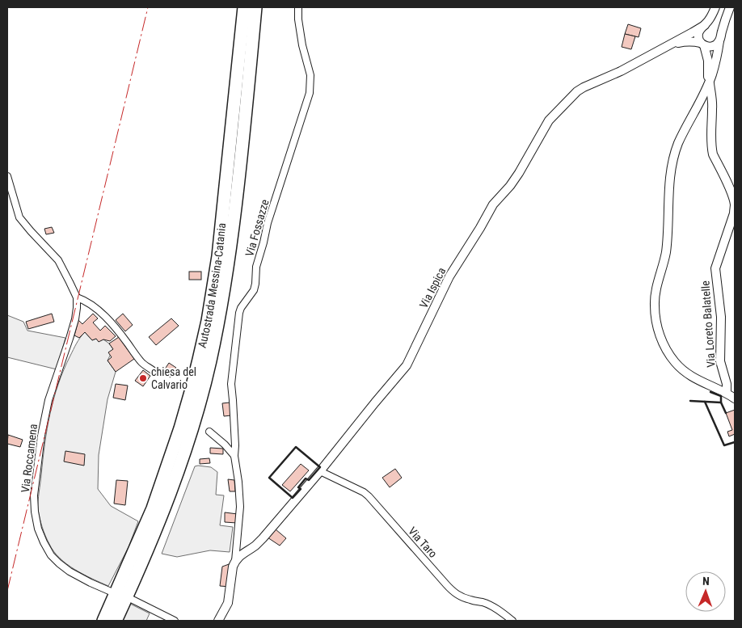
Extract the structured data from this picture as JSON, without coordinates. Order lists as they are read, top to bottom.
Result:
{
  "streets": {
    "highway": ["Autostrada Messina-Catania"],
    "street": [
      "Via Fossazze",
      "Via Ispica",
      "Via Loreto Balatelle",
      "Via Roccamena",
      "Via Taro"
    ]
  },
  "crossings": [
    ["Via Ispica", "Via Taro"]
  ],
  "places": ["chiesa del Calvario"],
  "north": "top"
}
